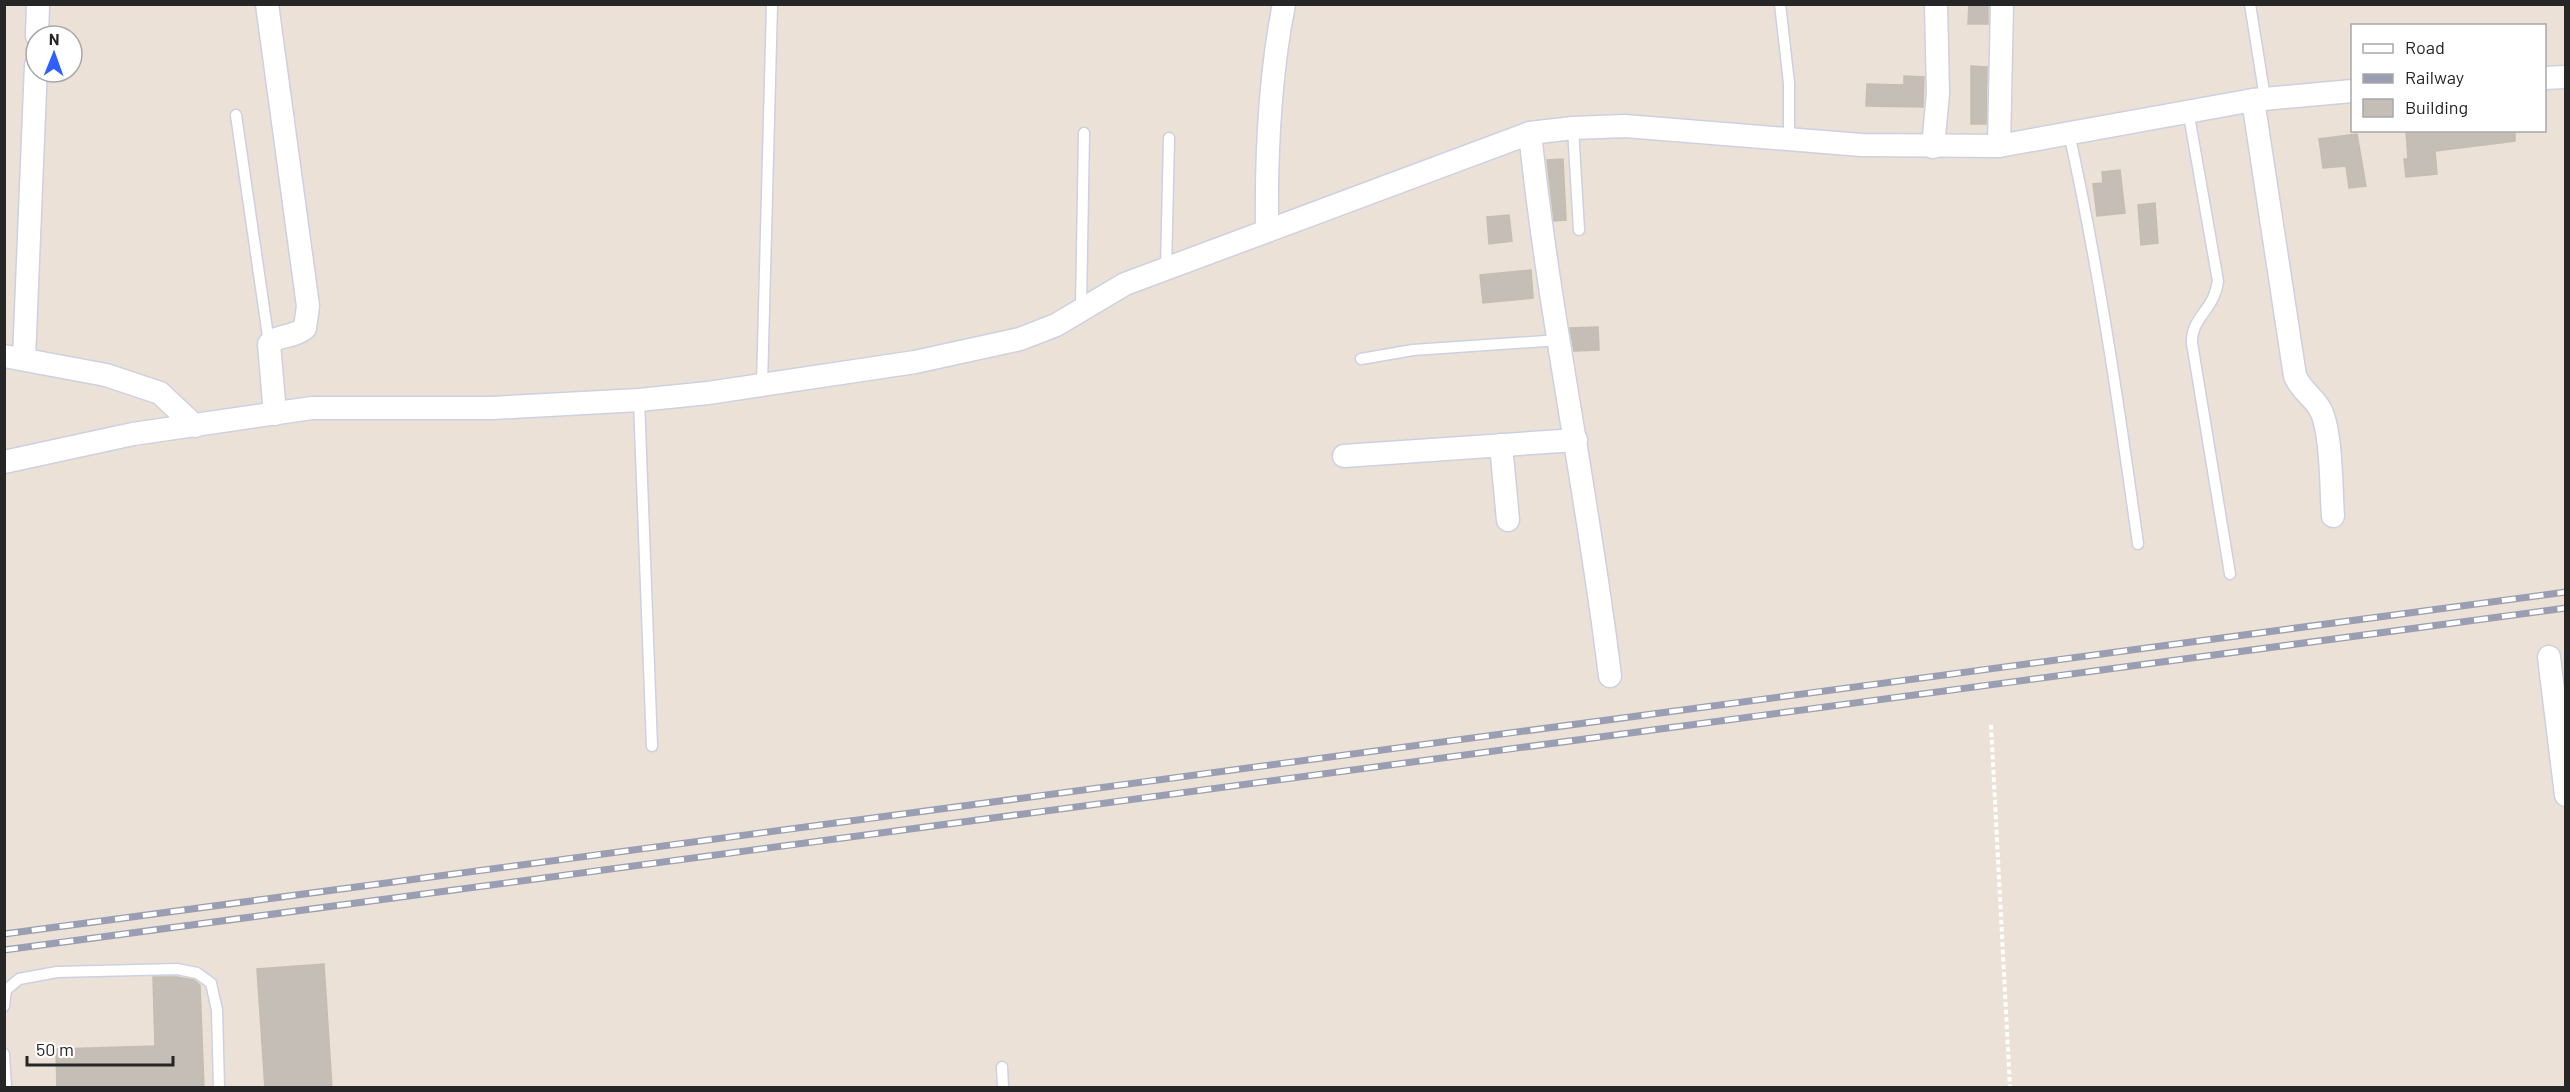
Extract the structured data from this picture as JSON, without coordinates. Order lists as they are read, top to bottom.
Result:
{
  "legend": ["Road", "Railway", "Building"],
  "scale_bar": "50 m",
  "north": "top"
}
